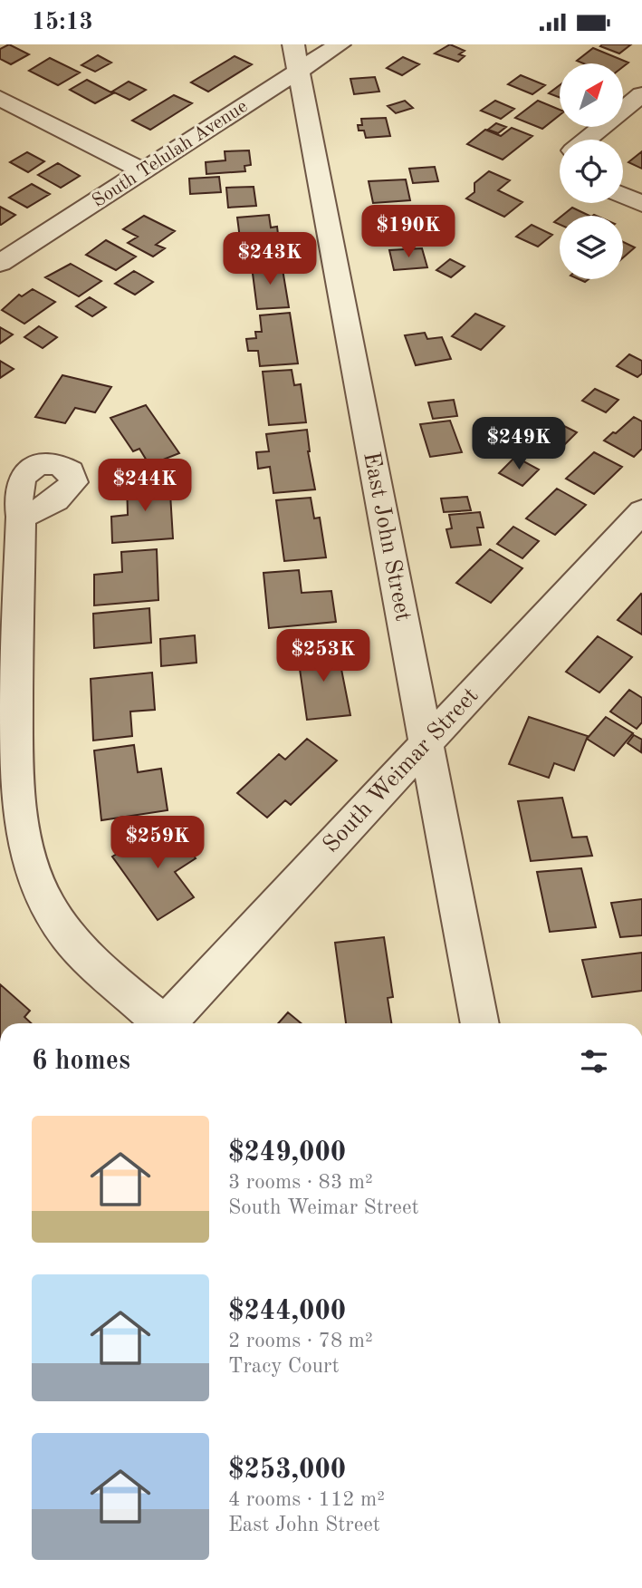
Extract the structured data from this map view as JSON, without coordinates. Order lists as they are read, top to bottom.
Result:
{
  "streets": {
    "street": ["South Telulah Avenue", "East John Street", "South Weimar Street"]
  },
  "crossings": [
    ["South Telulah Avenue", "East John Street"],
    ["East John Street", "South Weimar Street"]
  ],
  "north": "top right",
  "page": {
    "status": "15:13",
    "price": [
      "$190K",
      "$243K",
      "$249K",
      "$244K",
      "$253K",
      "$259K"
    ],
    "heading": "6 homes",
    "list": [
      {
        "name": "$249,000",
        "note": "3 rooms · 83 m² · South Weimar Street"
      },
      {
        "name": "$244,000",
        "note": "2 rooms · 78 m² · Tracy Court"
      },
      {
        "name": "$253,000",
        "note": "4 rooms · 112 m² · East John Street"
      }
    ]
  }
}
